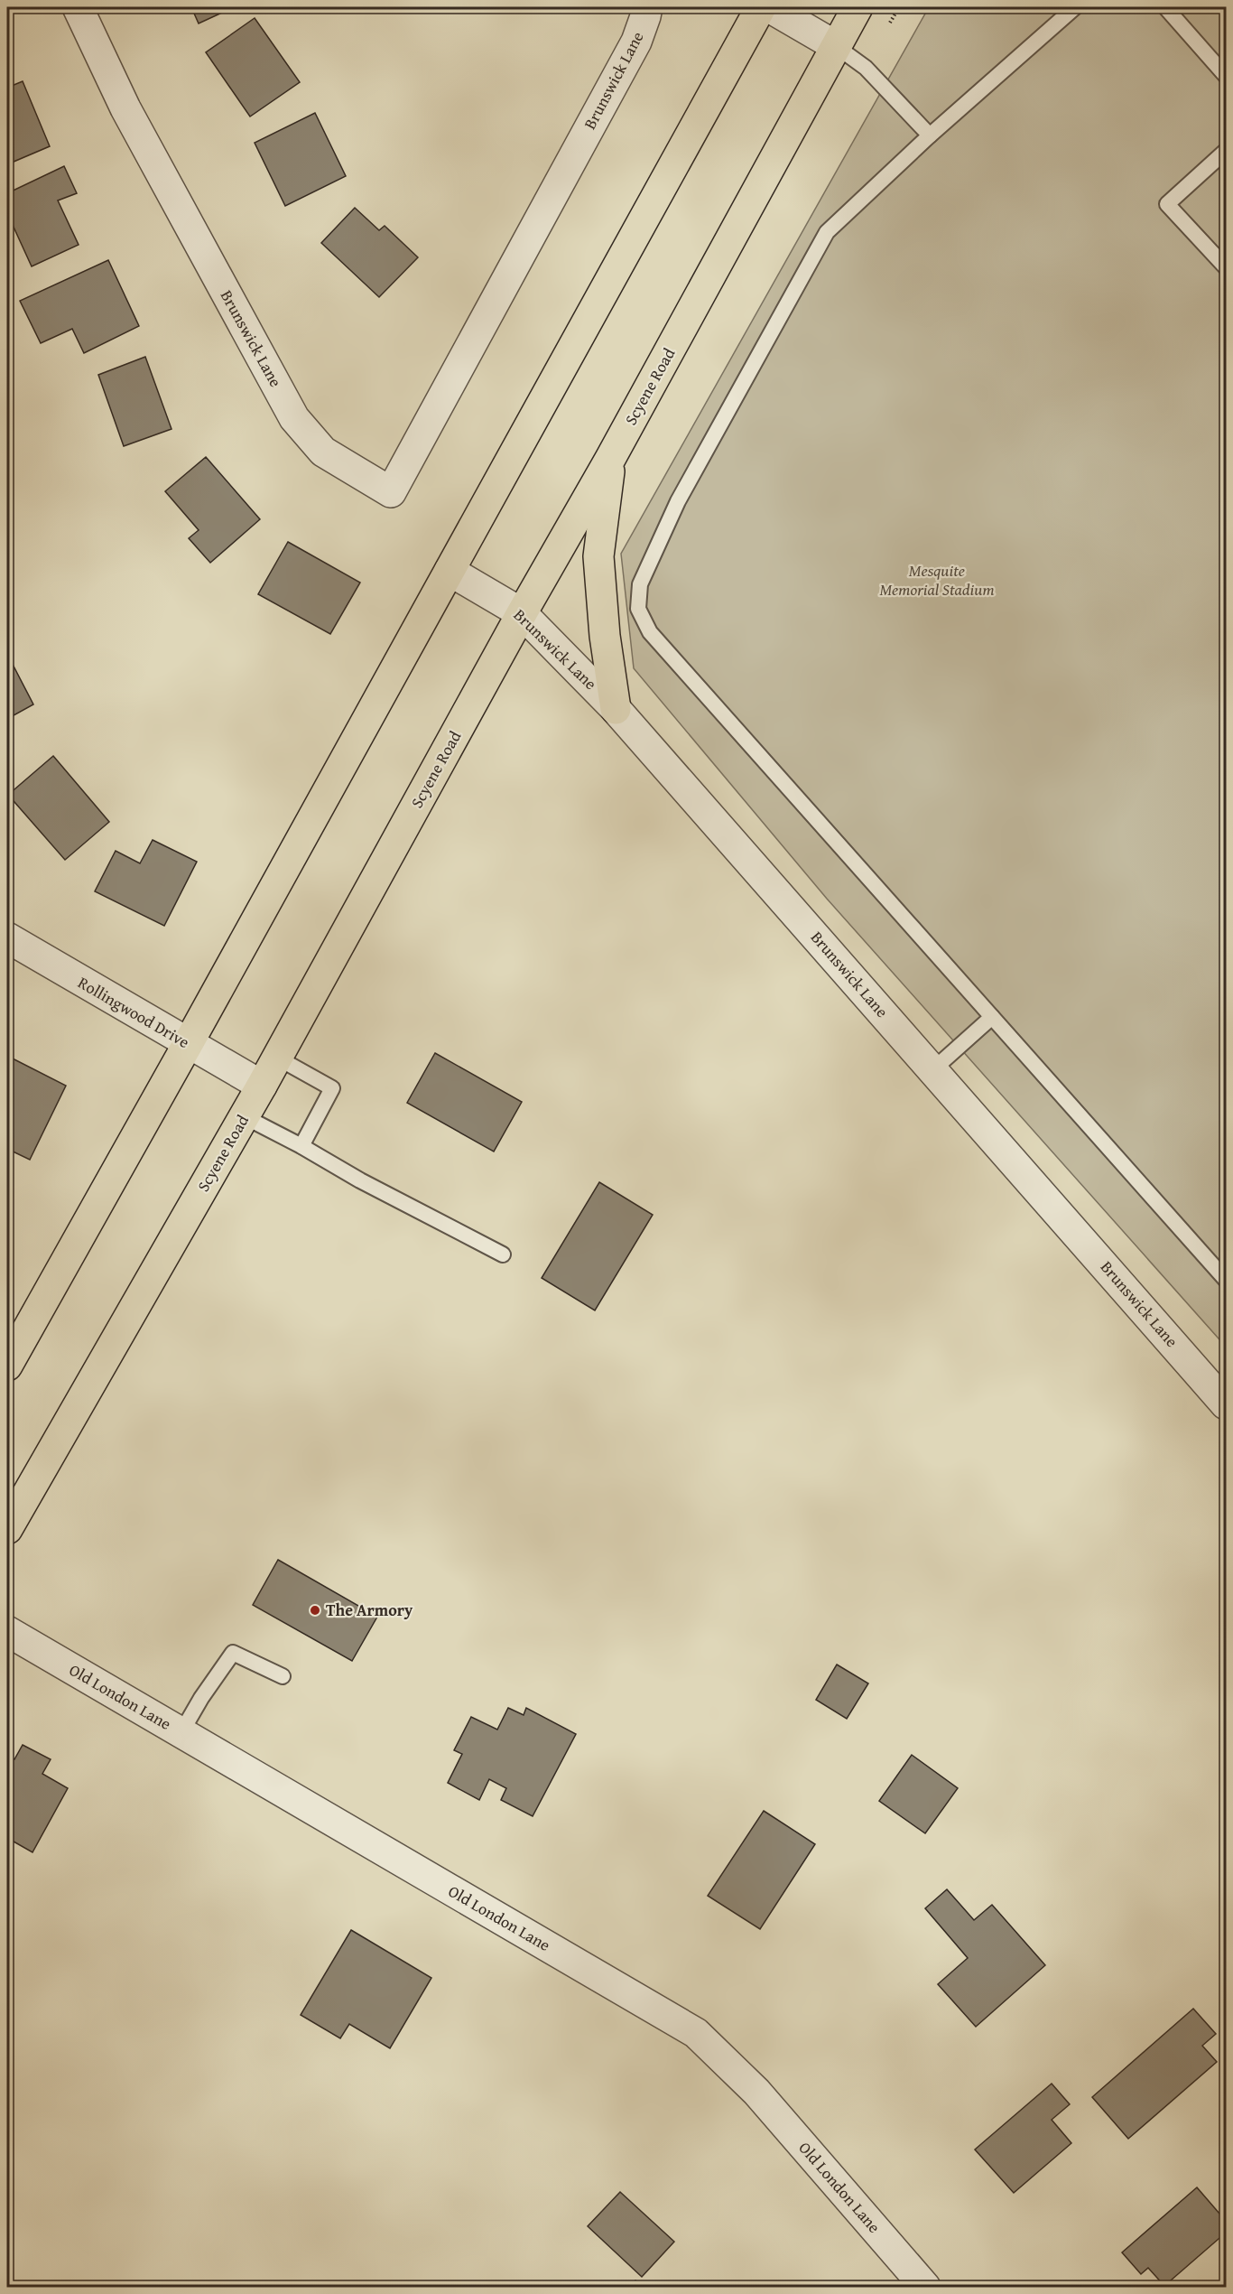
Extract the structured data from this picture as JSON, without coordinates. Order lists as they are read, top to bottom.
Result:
{
  "streets": {
    "main road": ["Scyene Road"],
    "street": ["Brunswick Lane", "Rollingwood Drive", "Old London Lane"]
  },
  "crossings": [
    ["Brunswick Lane", "Scyene Road"],
    ["Scyene Road", "Rollingwood Drive"]
  ],
  "parks": ["Mesquite Memorial Stadium"],
  "places": ["The Armory"]
}
